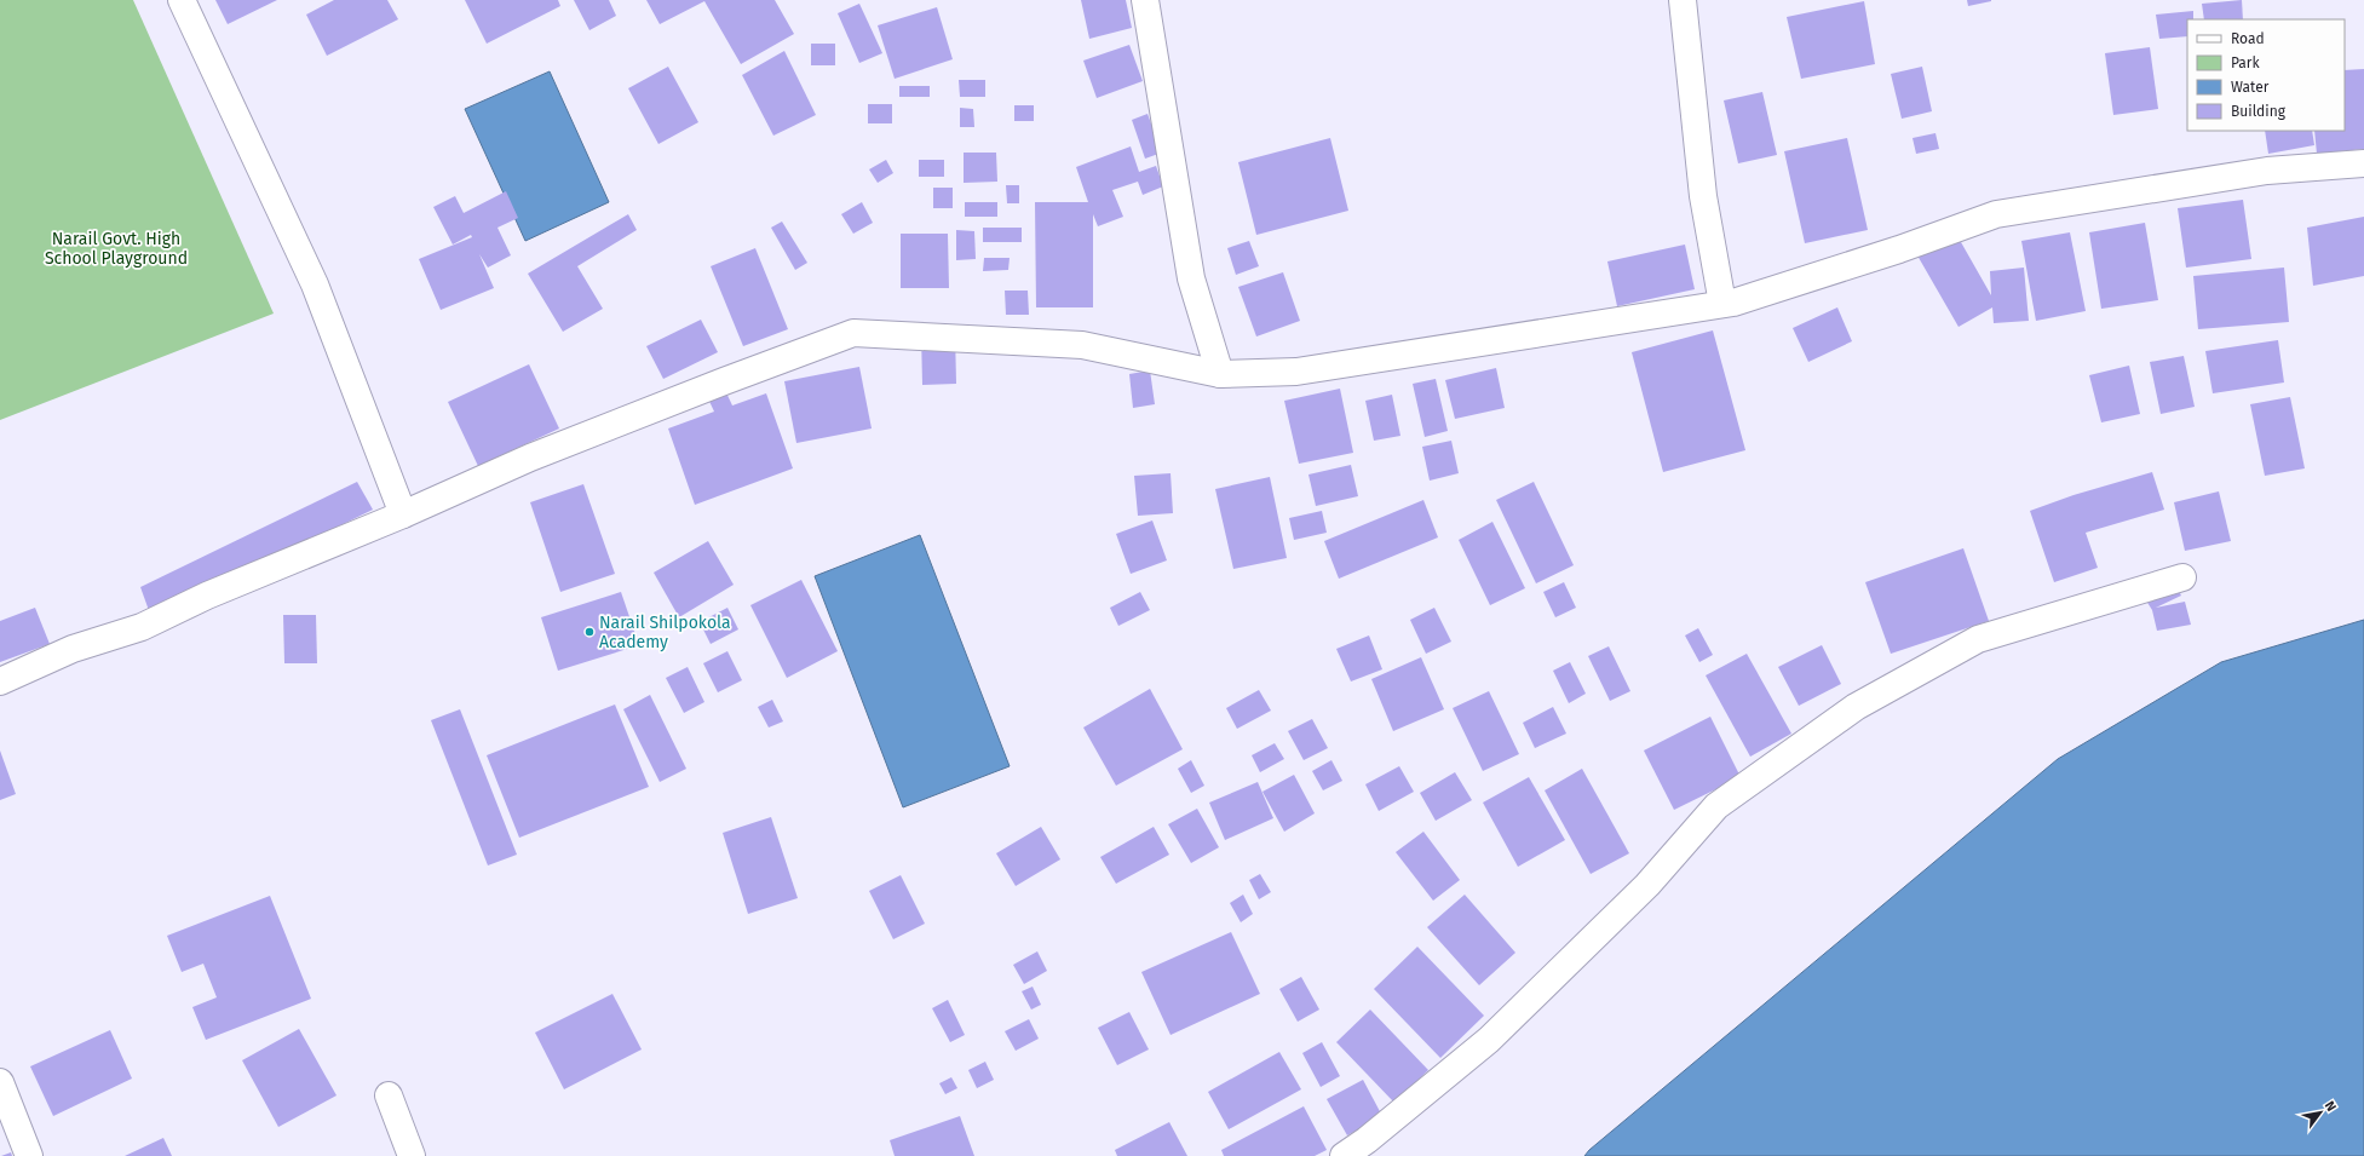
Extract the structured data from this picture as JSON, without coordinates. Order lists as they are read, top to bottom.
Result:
{
  "parks": ["Narail Govt. High School Playground"],
  "places": ["Narail Shilpokola Academy"],
  "legend": [
    "Road",
    "Park",
    "Water",
    "Building"
  ],
  "north": "top right"
}
